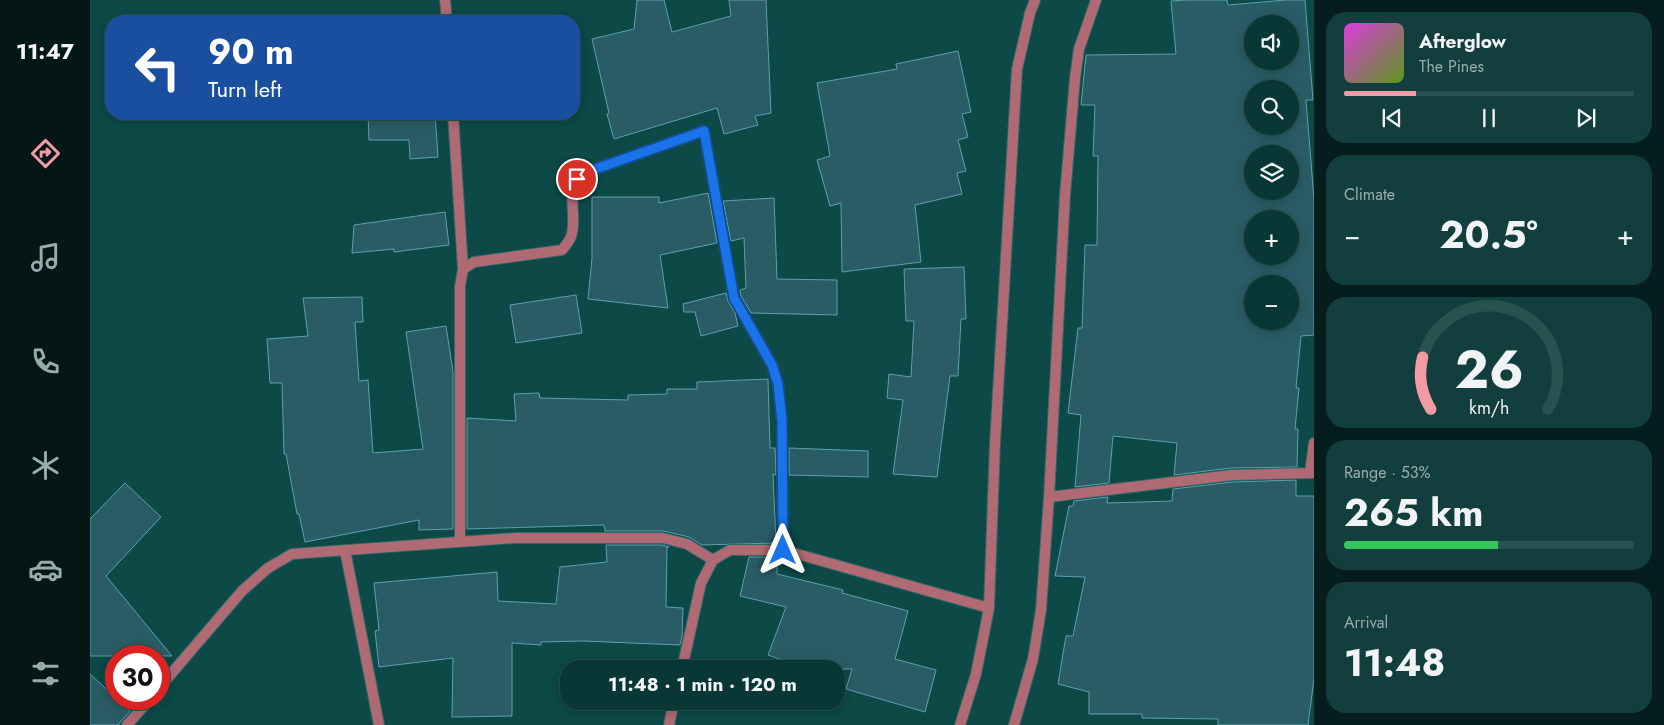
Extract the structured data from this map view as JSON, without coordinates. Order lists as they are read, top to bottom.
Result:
{
  "page": {
    "tabs": "11:47",
    "map_buttons": ["+", "−"],
    "turn": ["90 m", "Turn left"],
    "song": ["Afterglow", "The Pines"],
    "tile": [
      "Climate",
      ["Range · 53%", "265 km"],
      ["Arrival", "11:48"]
    ],
    "heat": ["−", "20.5°", "+"],
    "limit": "30",
    "trip": "11:48 · 1 min · 120 m",
    "gauge": ["26", "km/h"]
  }
}
